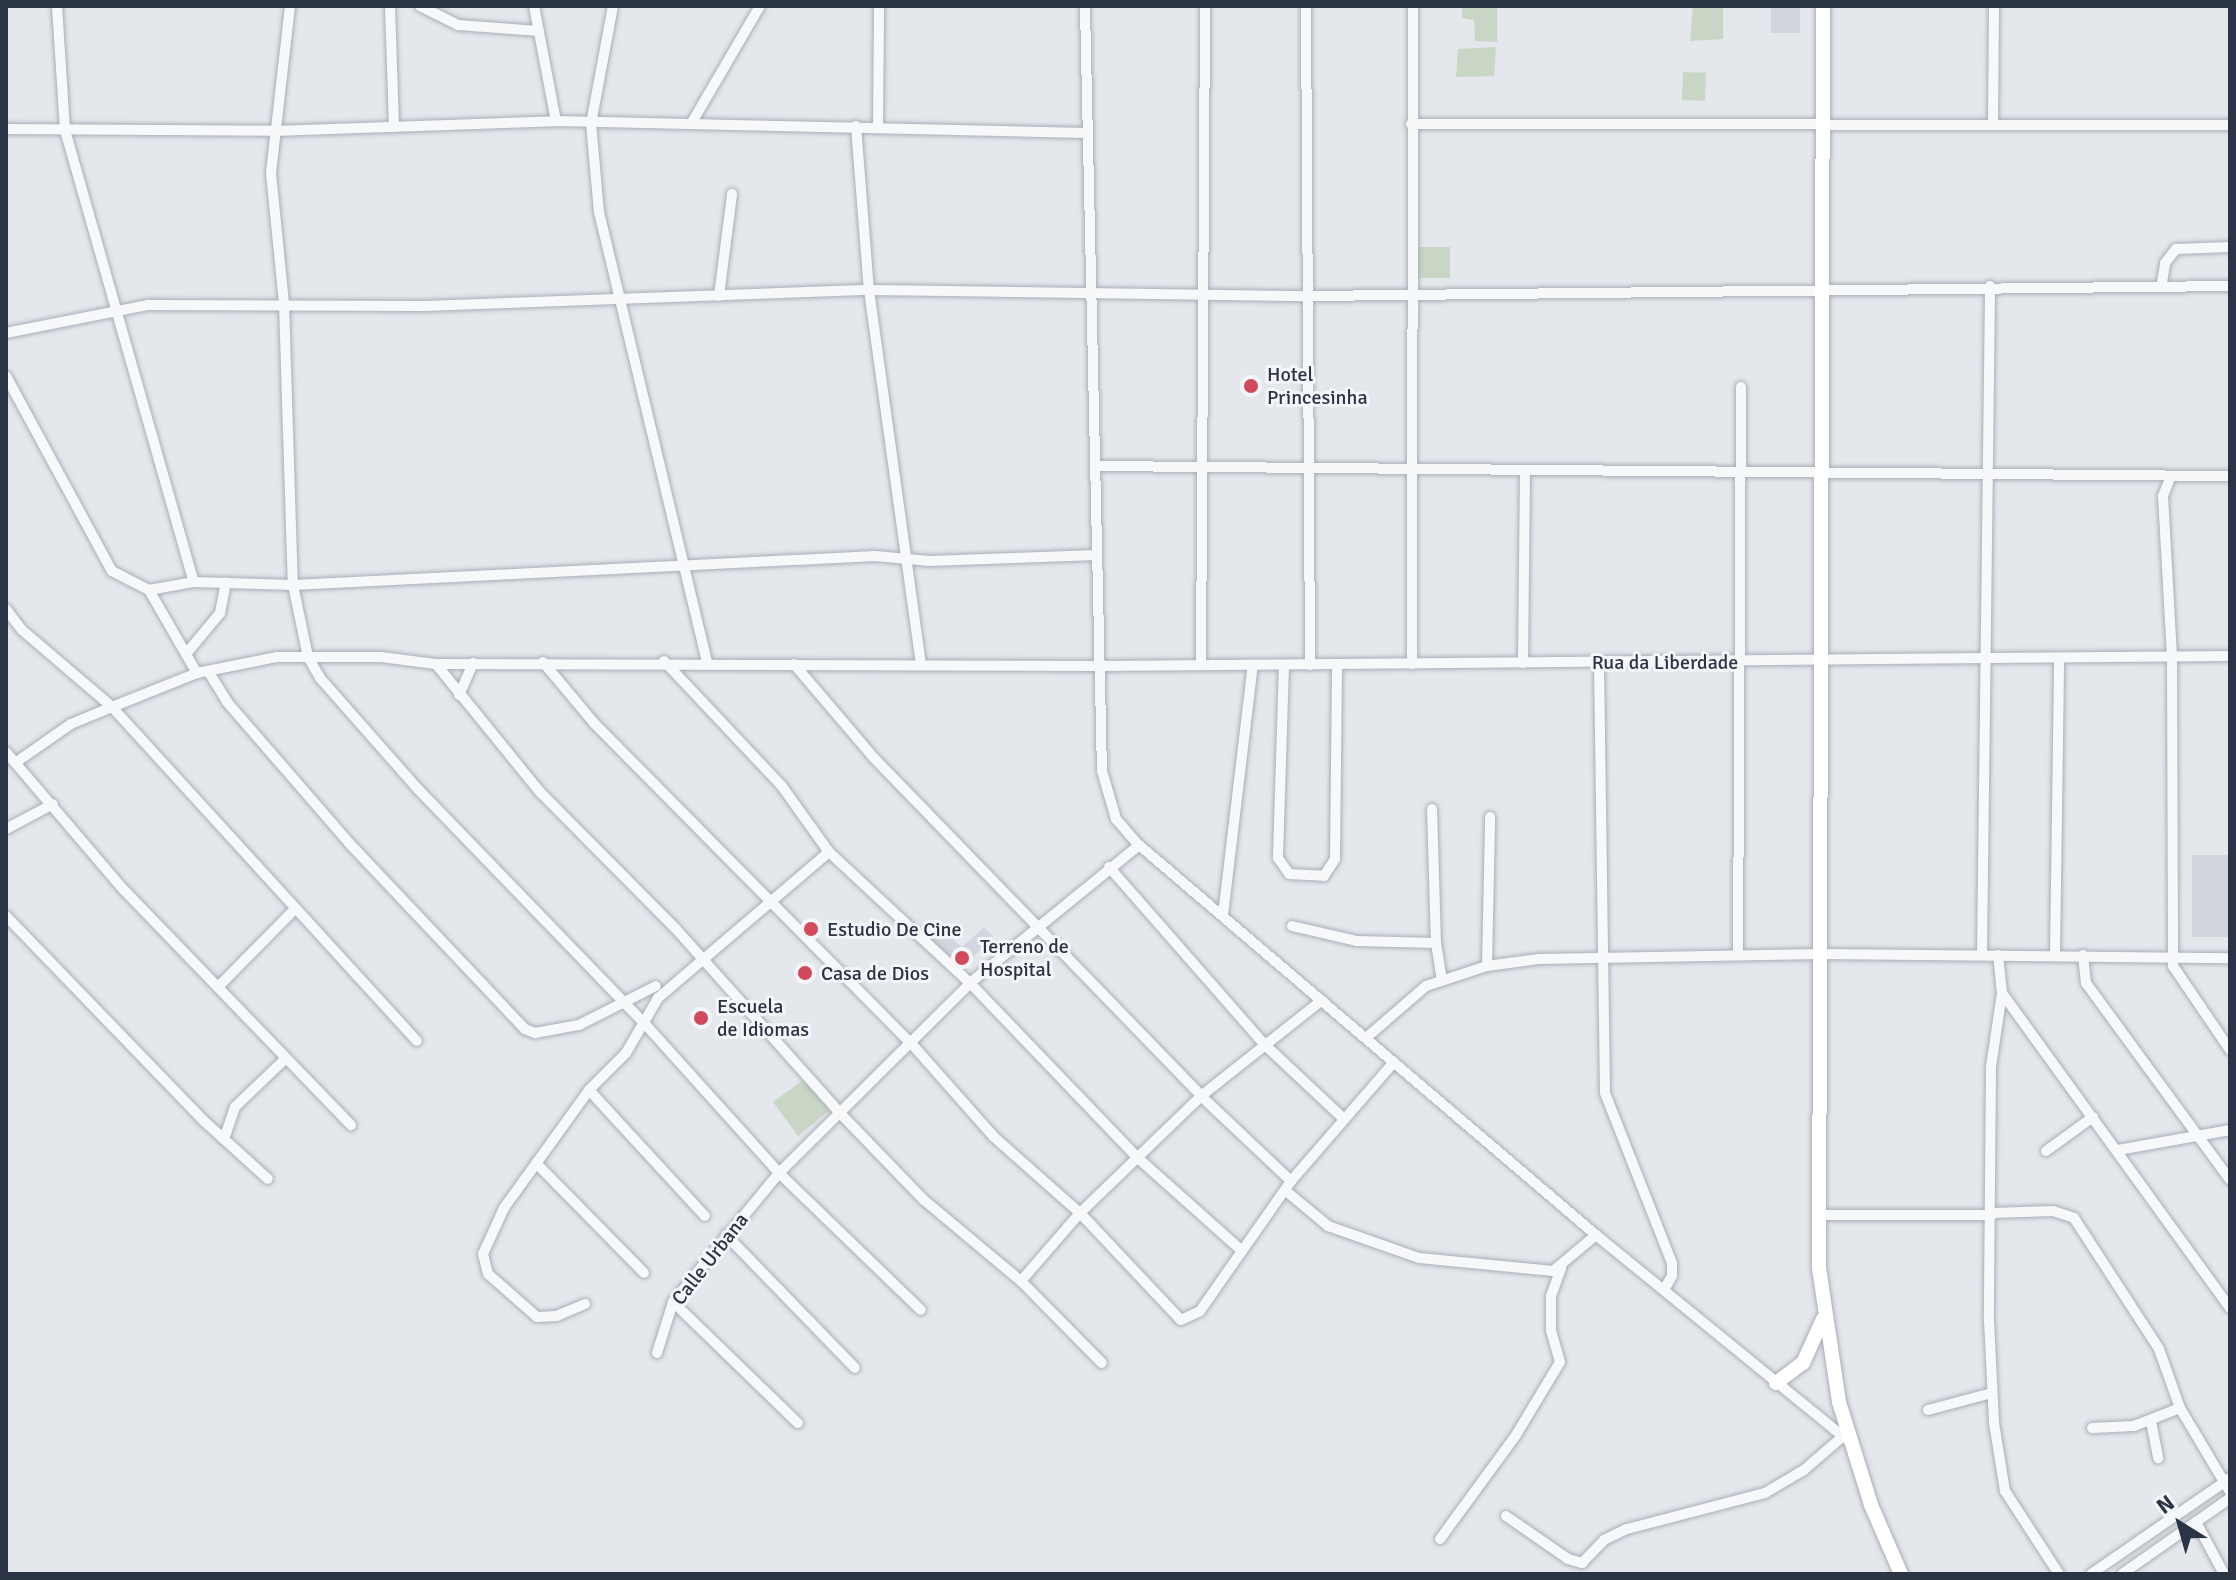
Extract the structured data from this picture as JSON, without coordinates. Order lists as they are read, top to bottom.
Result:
{
  "streets": {
    "street": ["Rua da Liberdade", "Calle Urbana"]
  },
  "places": [
    "Hotel Princesinha",
    "Estudio De Cine",
    "Terreno de Hospital",
    "Casa de Dios",
    "Escuela de Idiomas"
  ],
  "north": "top left"
}
